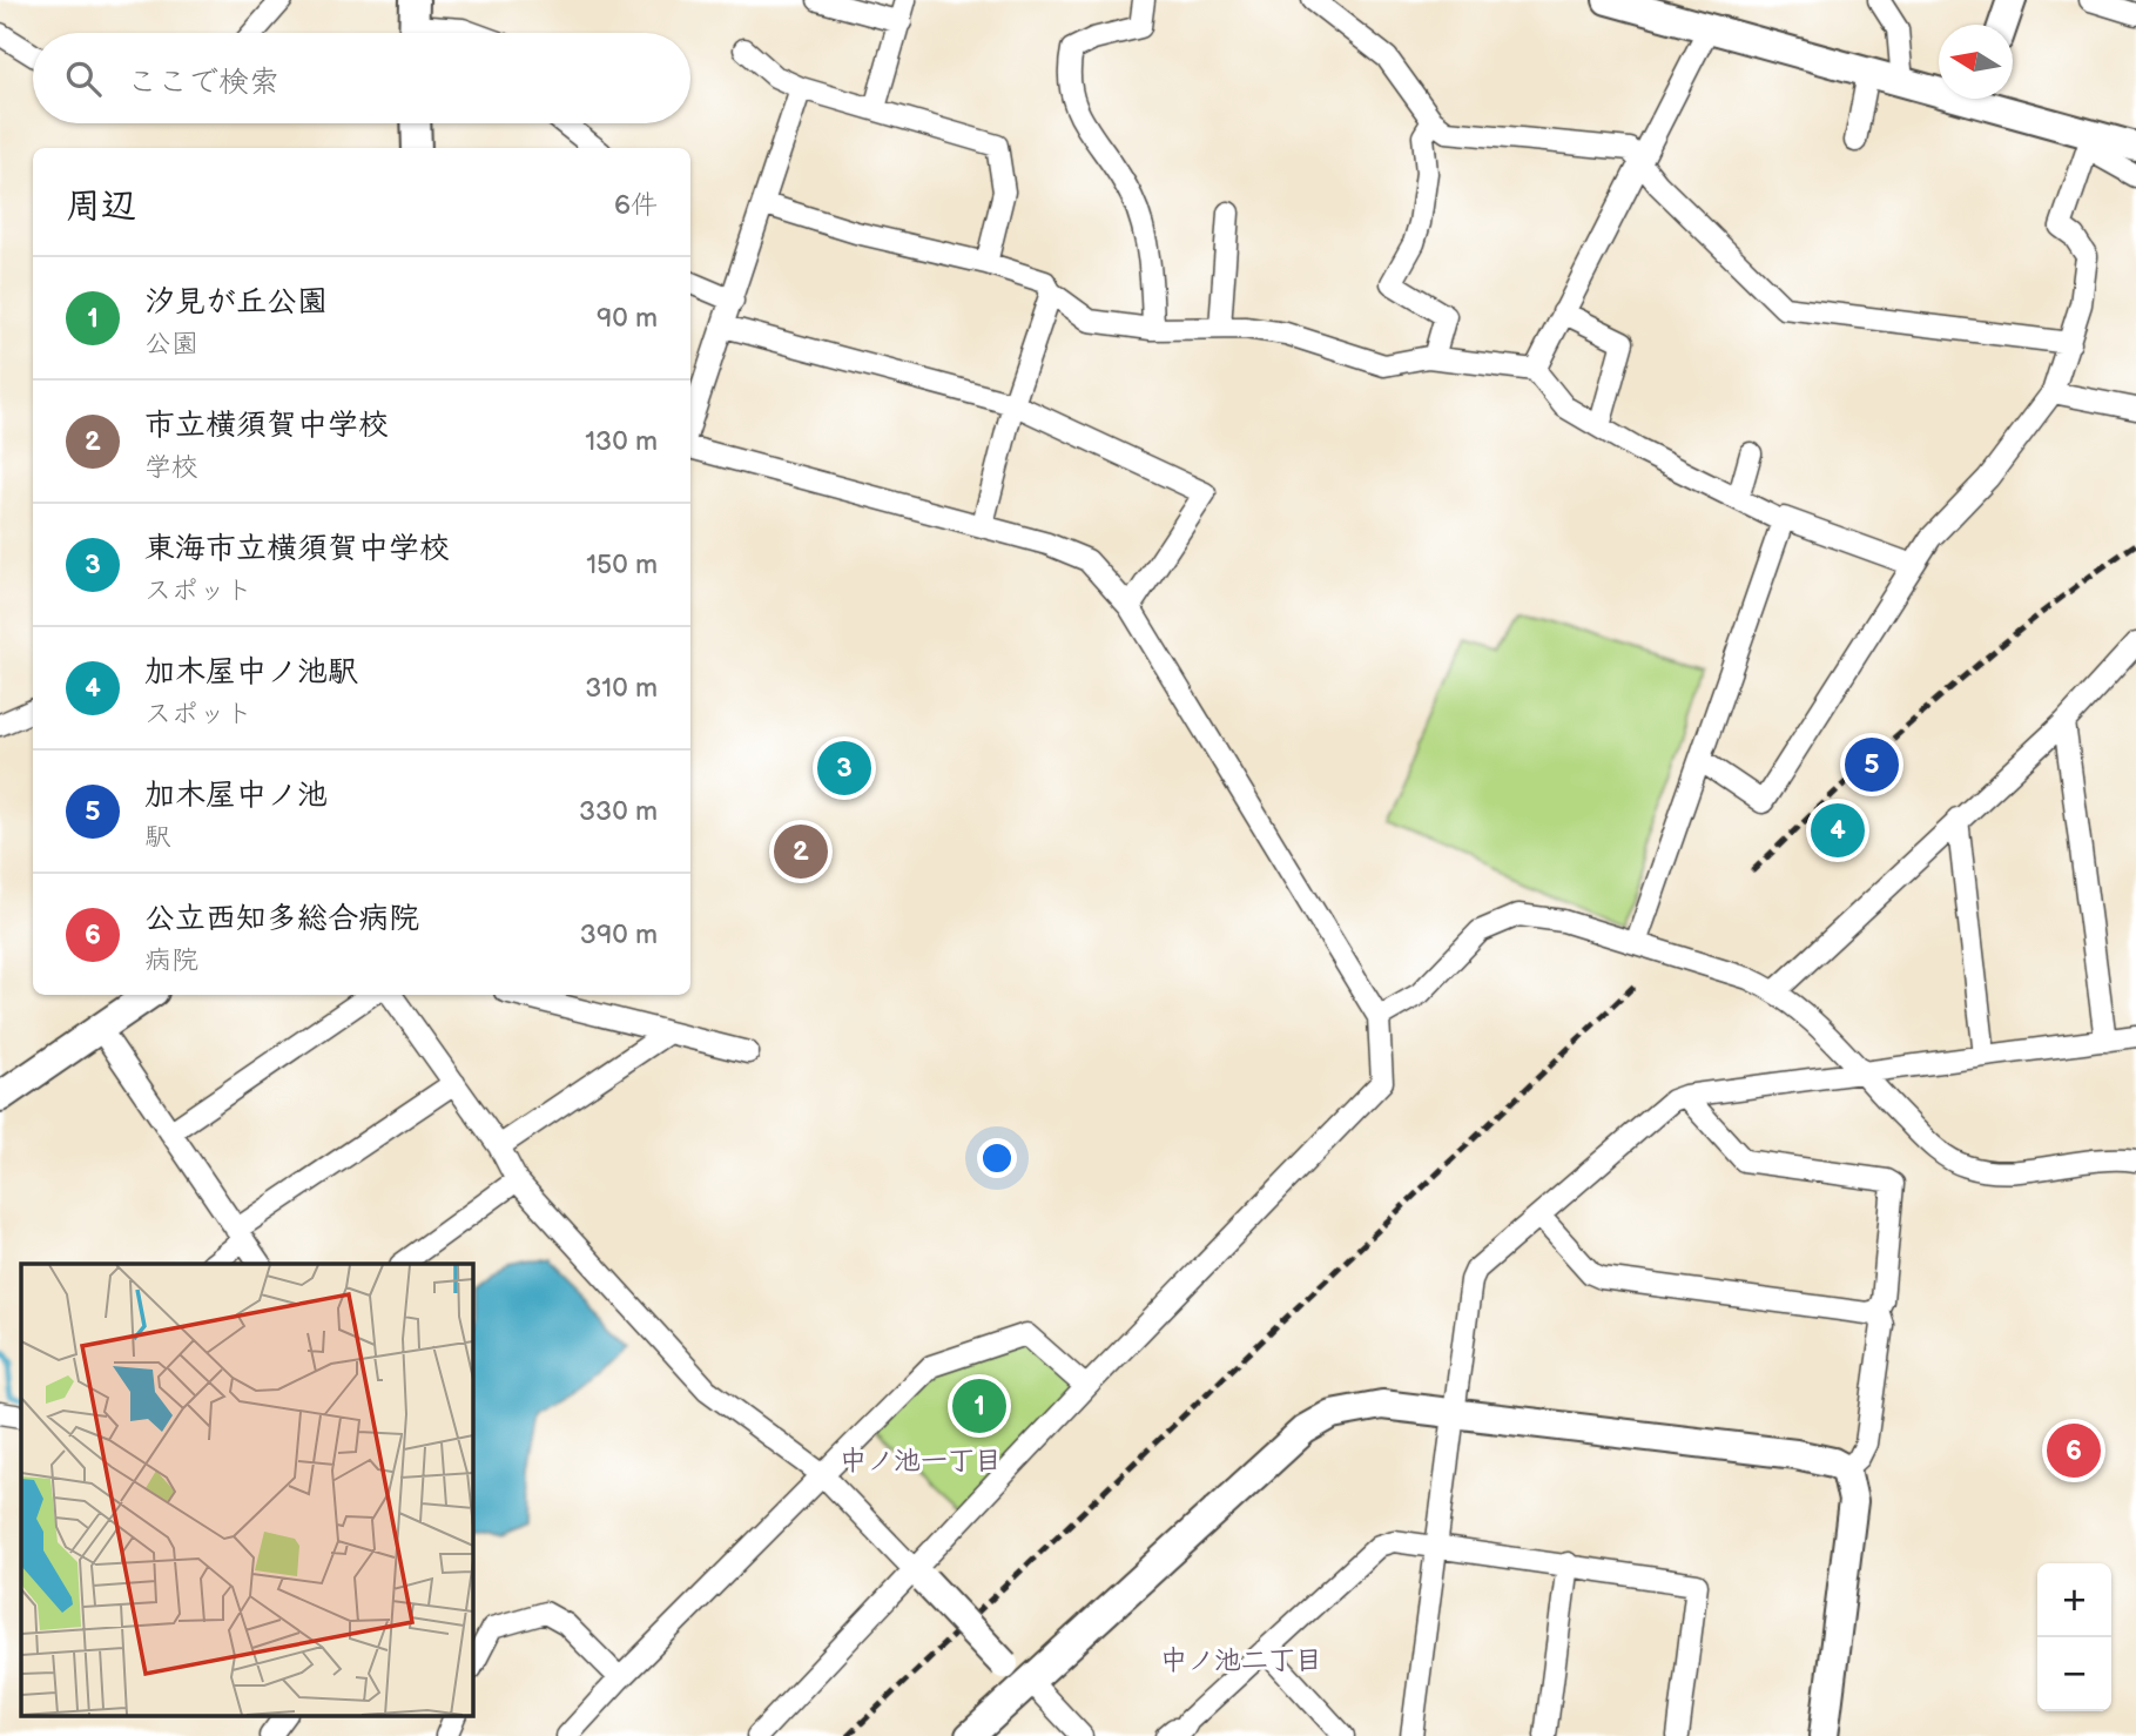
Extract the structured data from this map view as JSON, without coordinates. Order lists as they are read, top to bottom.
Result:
{
  "districts": ["中ノ池一丁目", "中ノ池二丁目"],
  "north": "left",
  "page": {
    "search": "ここで検索",
    "heading": ["周辺", "6件"],
    "list": [
      {
        "mark": "1",
        "name": "汐見が丘公園",
        "note": "公園",
        "value": "90 m"
      },
      {
        "mark": "2",
        "name": "市立横須賀中学校",
        "note": "学校",
        "value": "130 m"
      },
      {
        "mark": "3",
        "name": "東海市立横須賀中学校",
        "note": "スポット",
        "value": "150 m"
      },
      {
        "mark": "4",
        "name": "加木屋中ノ池駅",
        "note": "スポット",
        "value": "310 m"
      },
      {
        "mark": "5",
        "name": "加木屋中ノ池",
        "note": "駅",
        "value": "330 m"
      },
      {
        "mark": "6",
        "name": "公立西知多総合病院",
        "note": "病院",
        "value": "390 m"
      }
    ],
    "pins": [
      "5",
      "3",
      "4",
      "2",
      "1",
      "6"
    ],
    "map_buttons": ["+", "−"]
  }
}
